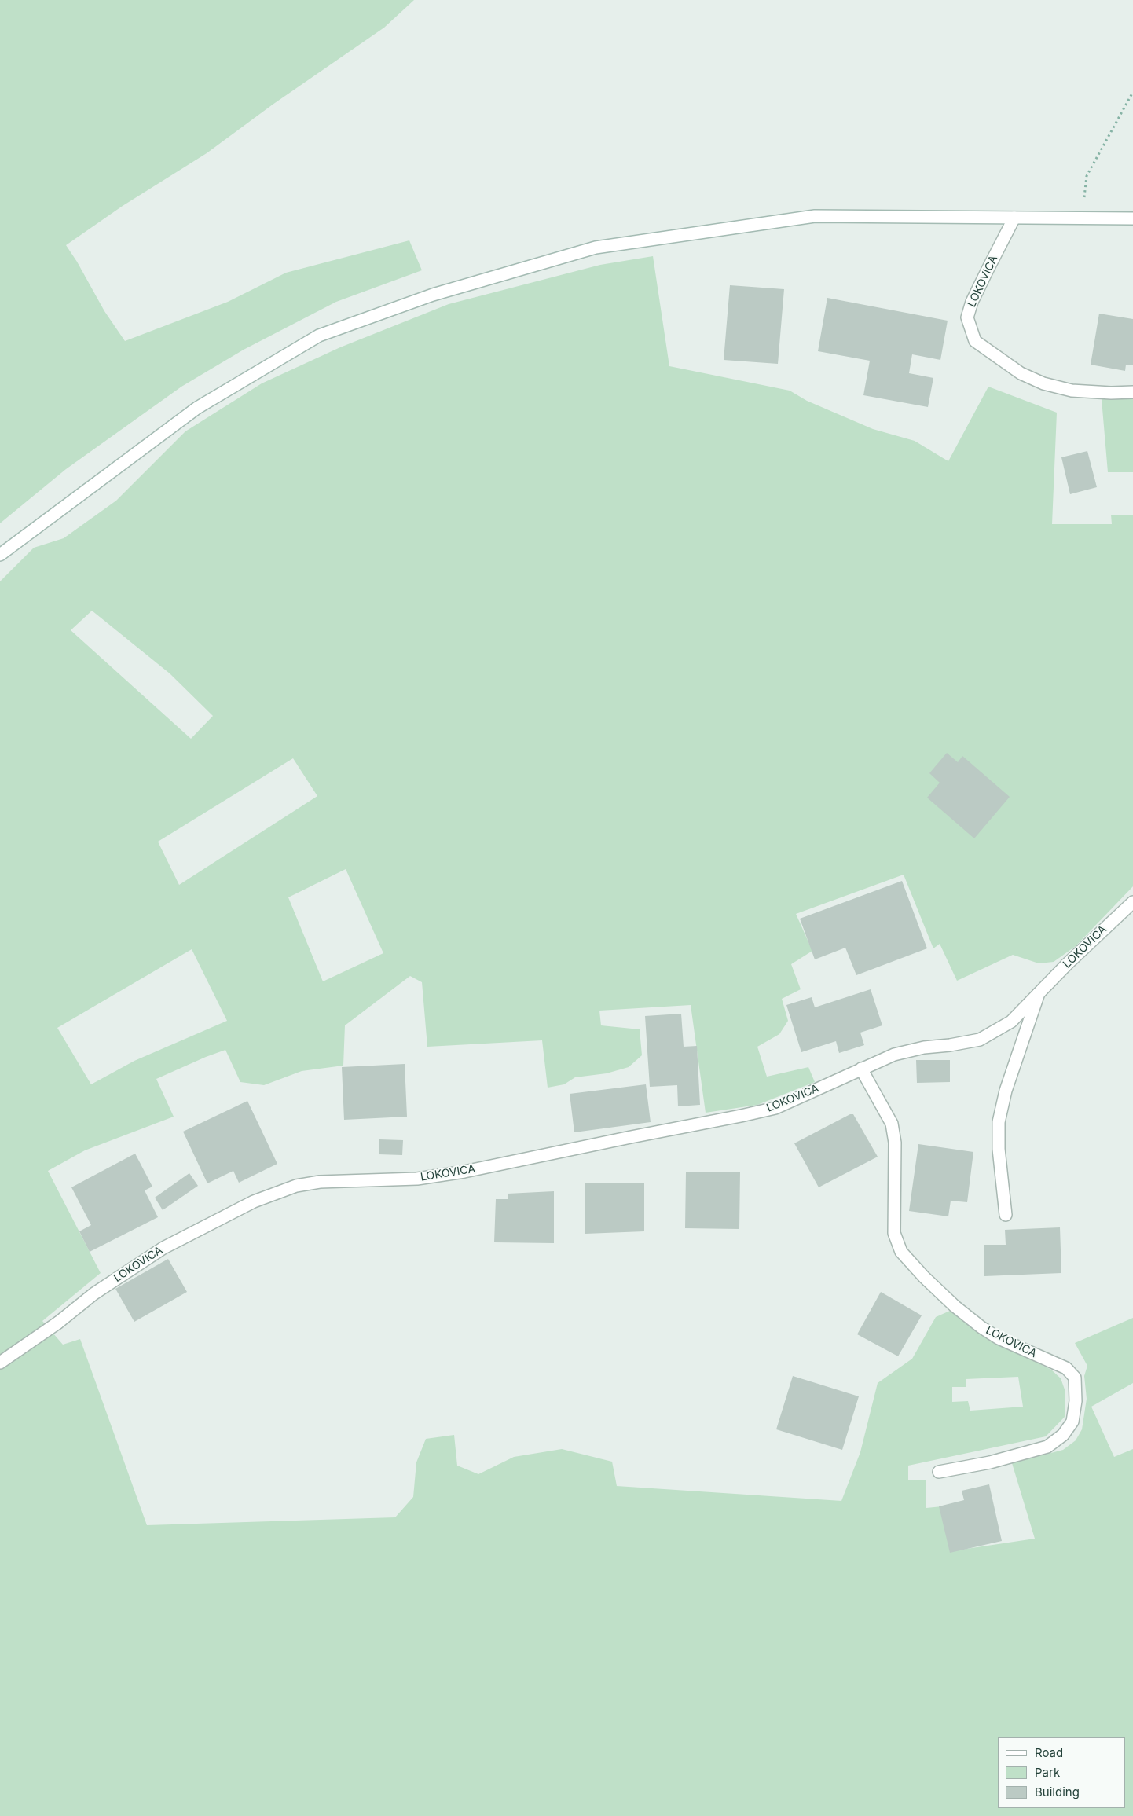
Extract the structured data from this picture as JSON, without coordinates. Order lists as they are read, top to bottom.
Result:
{
  "streets": {
    "street": ["LOKOVICA"]
  },
  "legend": ["Road", "Park", "Building"]
}
